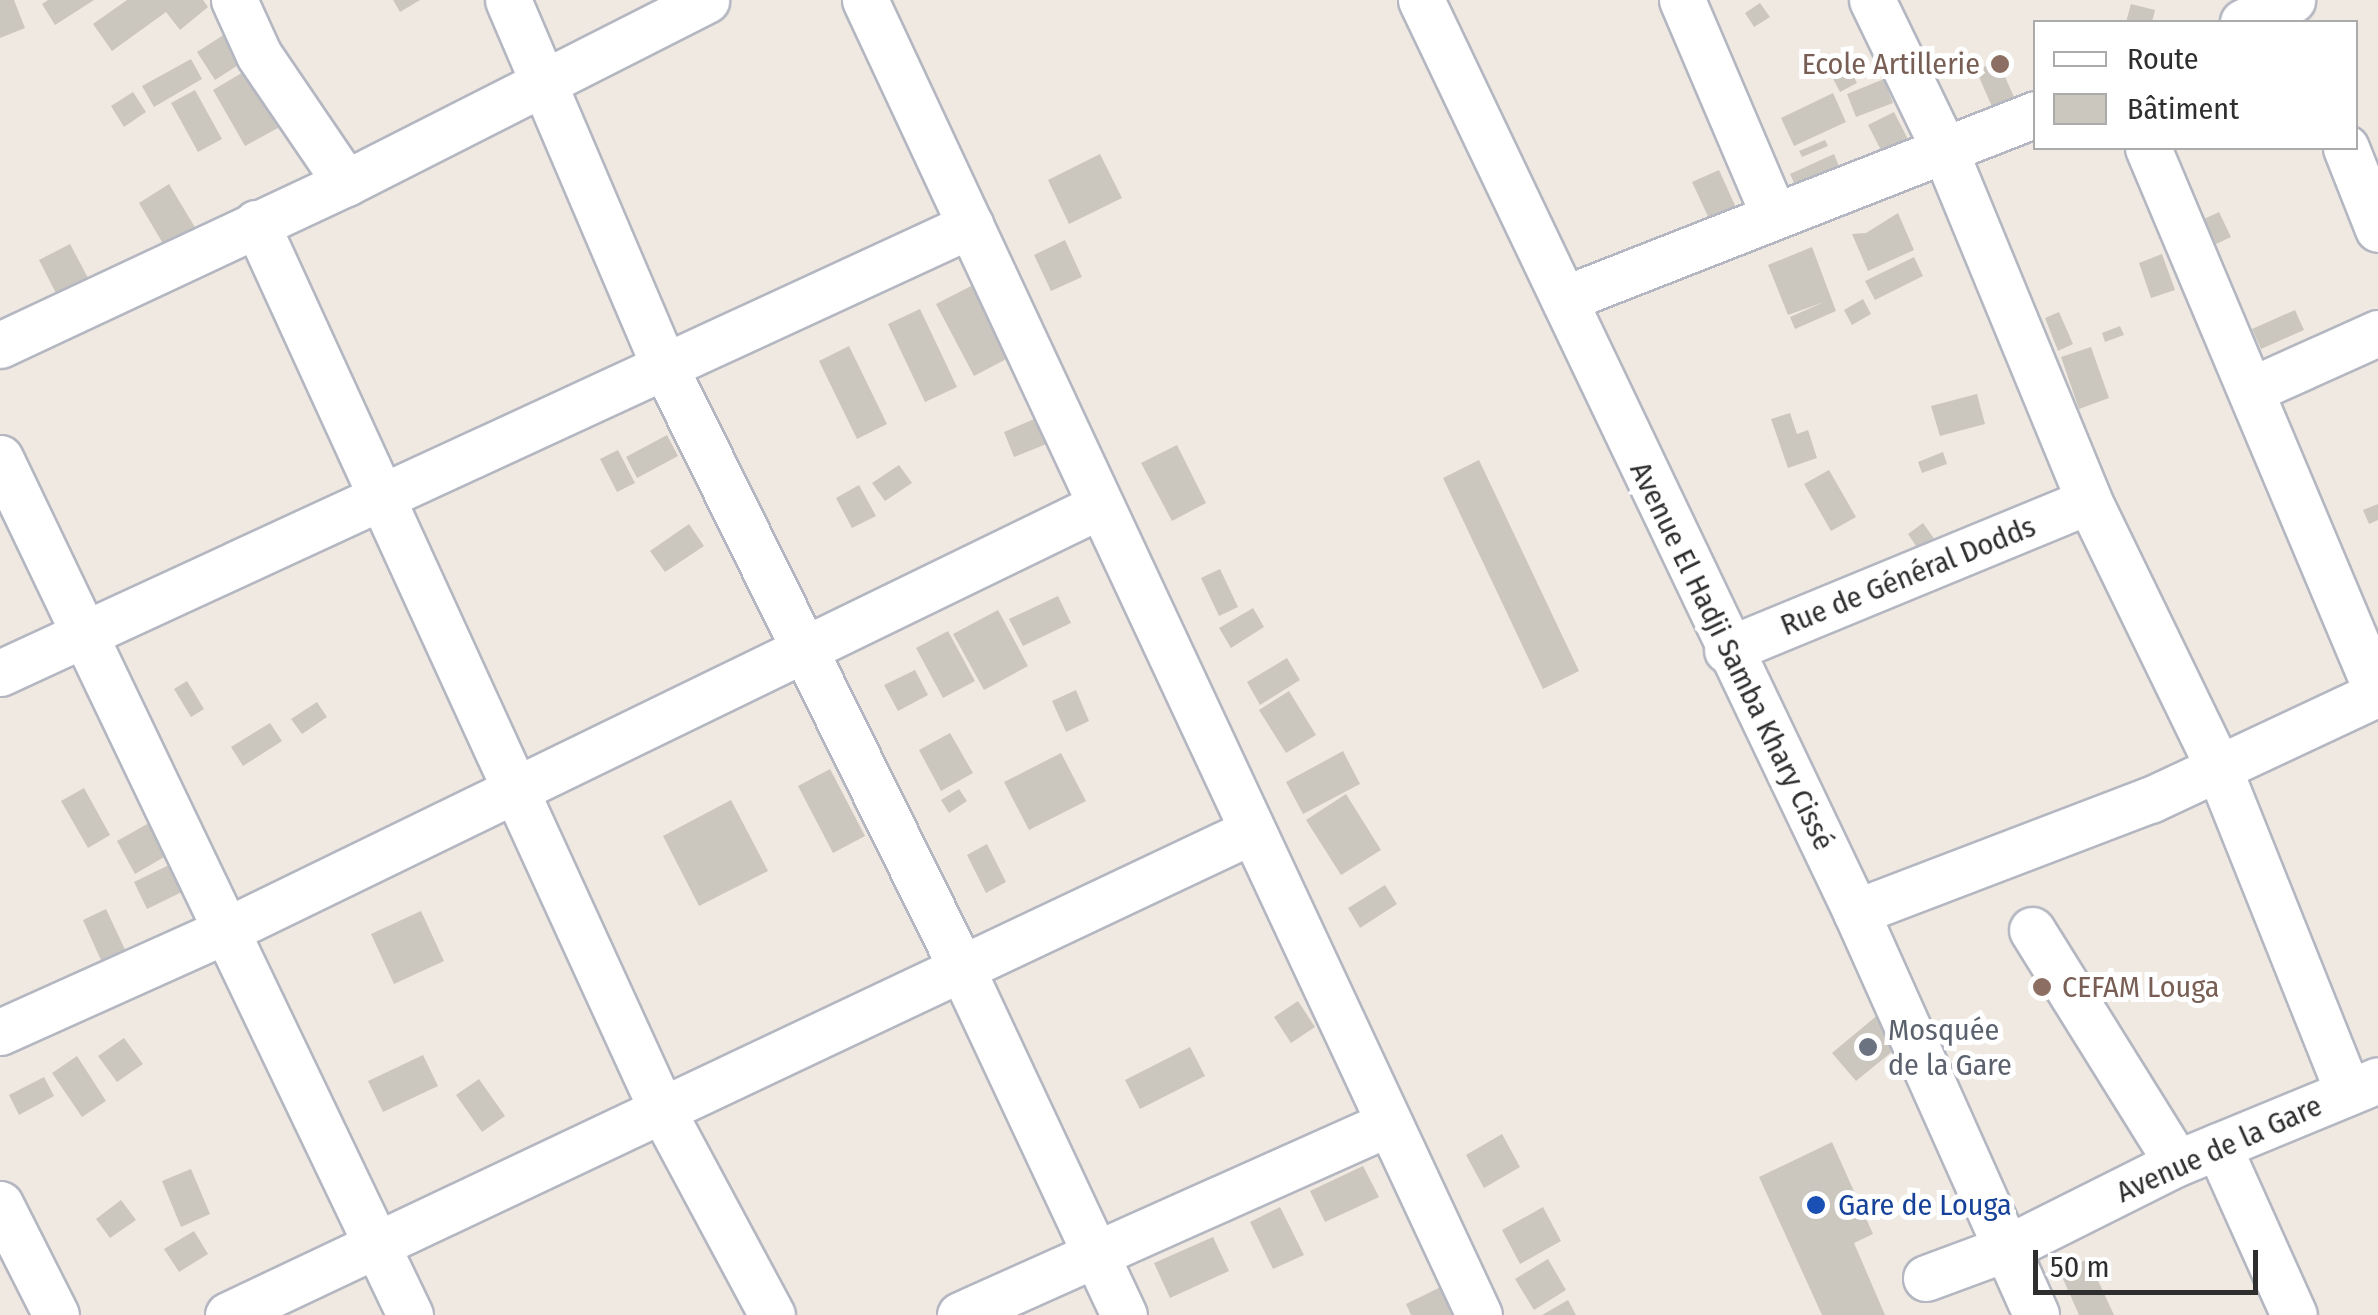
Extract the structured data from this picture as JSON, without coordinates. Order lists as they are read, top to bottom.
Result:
{
  "streets": {
    "street": ["Rue de Général Dodds", "Avenue El Hadji Samba Khary Cissé", "Avenue de la Gare"]
  },
  "crossings": [
    ["Rue de Général Dodds", "Avenue El Hadji Samba Khary Cissé"],
    ["Avenue El Hadji Samba Khary Cissé", "Avenue de la Gare"]
  ],
  "places": [
    "Ecole Artillerie",
    "CEFAM Louga",
    "Mosquée de la Gare",
    "Gare de Louga"
  ],
  "legend": ["Route", "Bâtiment"],
  "scale_bar": "50 m"
}
